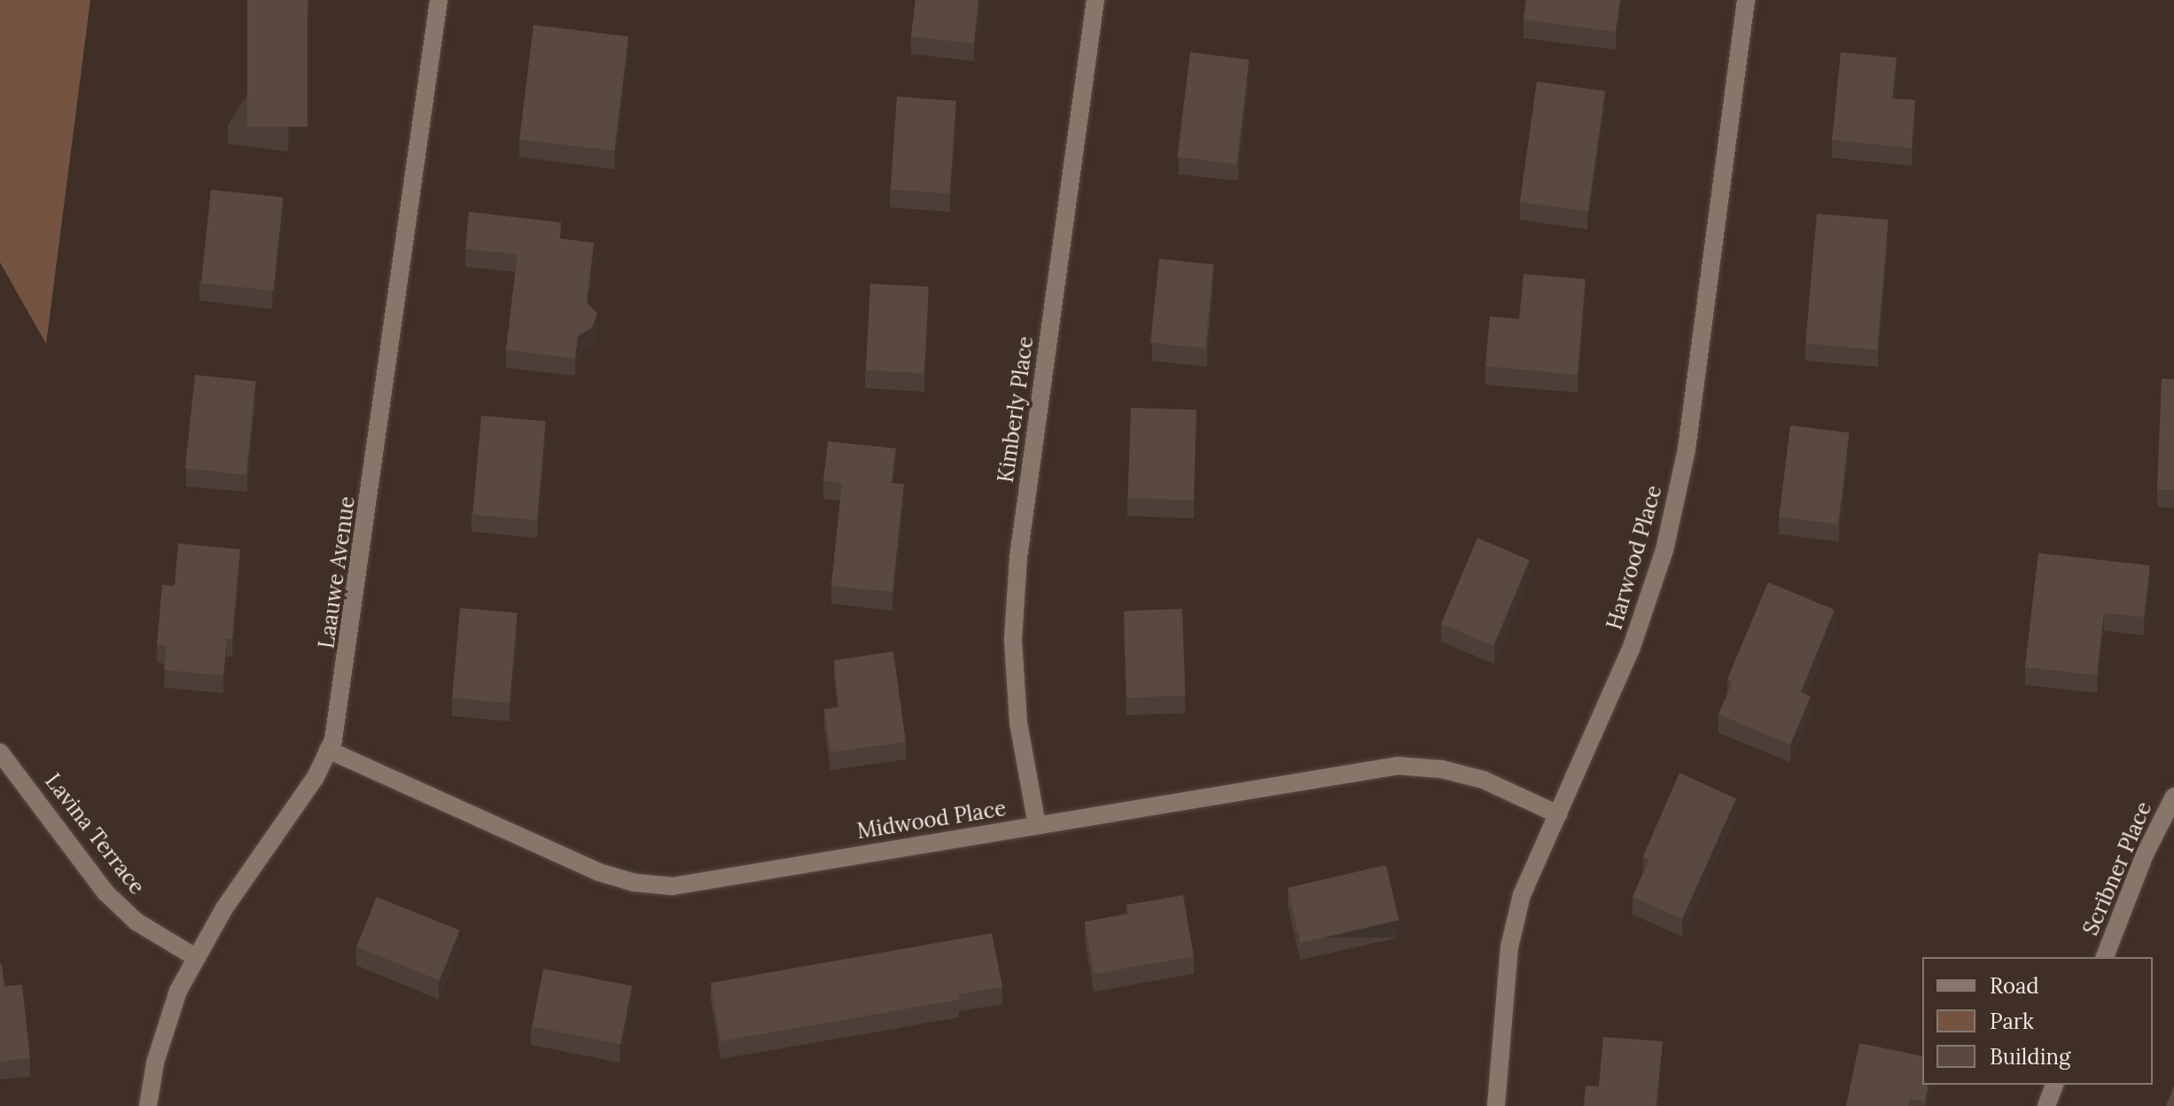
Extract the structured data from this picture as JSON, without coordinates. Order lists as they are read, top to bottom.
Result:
{
  "streets": {
    "street": [
      "Kimberly Place",
      "Harwood Place",
      "Laauwe Avenue",
      "Midwood Place",
      "Lavina Terrace",
      "Scribner Place"
    ]
  },
  "crossings": [
    ["Kimberly Place", "Midwood Place"],
    ["Harwood Place", "Midwood Place"],
    ["Laauwe Avenue", "Midwood Place"],
    ["Laauwe Avenue", "Lavina Terrace"]
  ],
  "legend": ["Road", "Park", "Building"]
}
